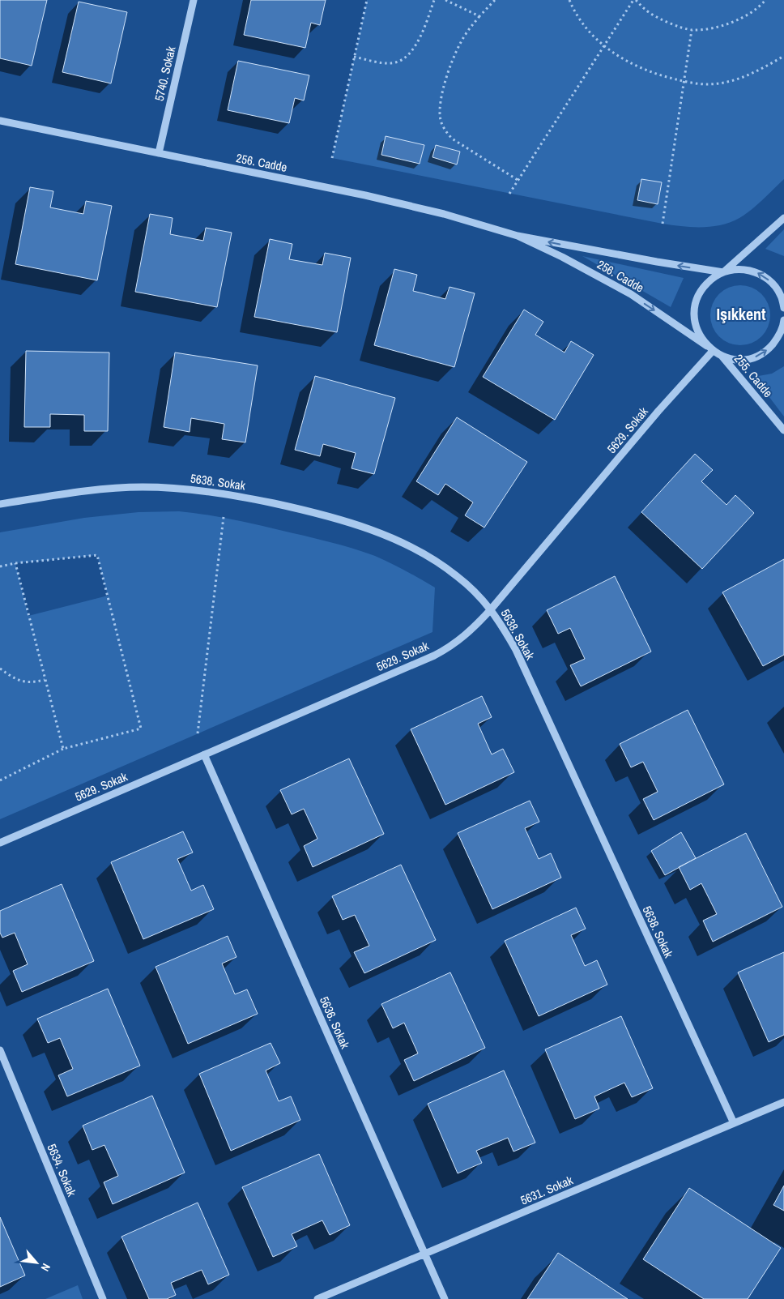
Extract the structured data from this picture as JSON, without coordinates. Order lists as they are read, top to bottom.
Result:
{
  "streets": {
    "street": [
      "5740. Sokak",
      "256. Cadde",
      "255. Cadde",
      "5629. Sokak",
      "5638. Sokak",
      "5636. Sokak",
      "5634. Sokak",
      "5631. Sokak"
    ]
  },
  "crossings": [
    ["5740. Sokak", "256. Cadde"],
    ["256. Cadde", "255. Cadde"],
    ["256. Cadde", "5629. Sokak"],
    ["5629. Sokak", "5638. Sokak"],
    ["5629. Sokak", "5636. Sokak"],
    ["5638. Sokak", "5631. Sokak"],
    ["5636. Sokak", "5631. Sokak"]
  ],
  "districts": ["Işıkkent"],
  "north": "bottom right"
}
